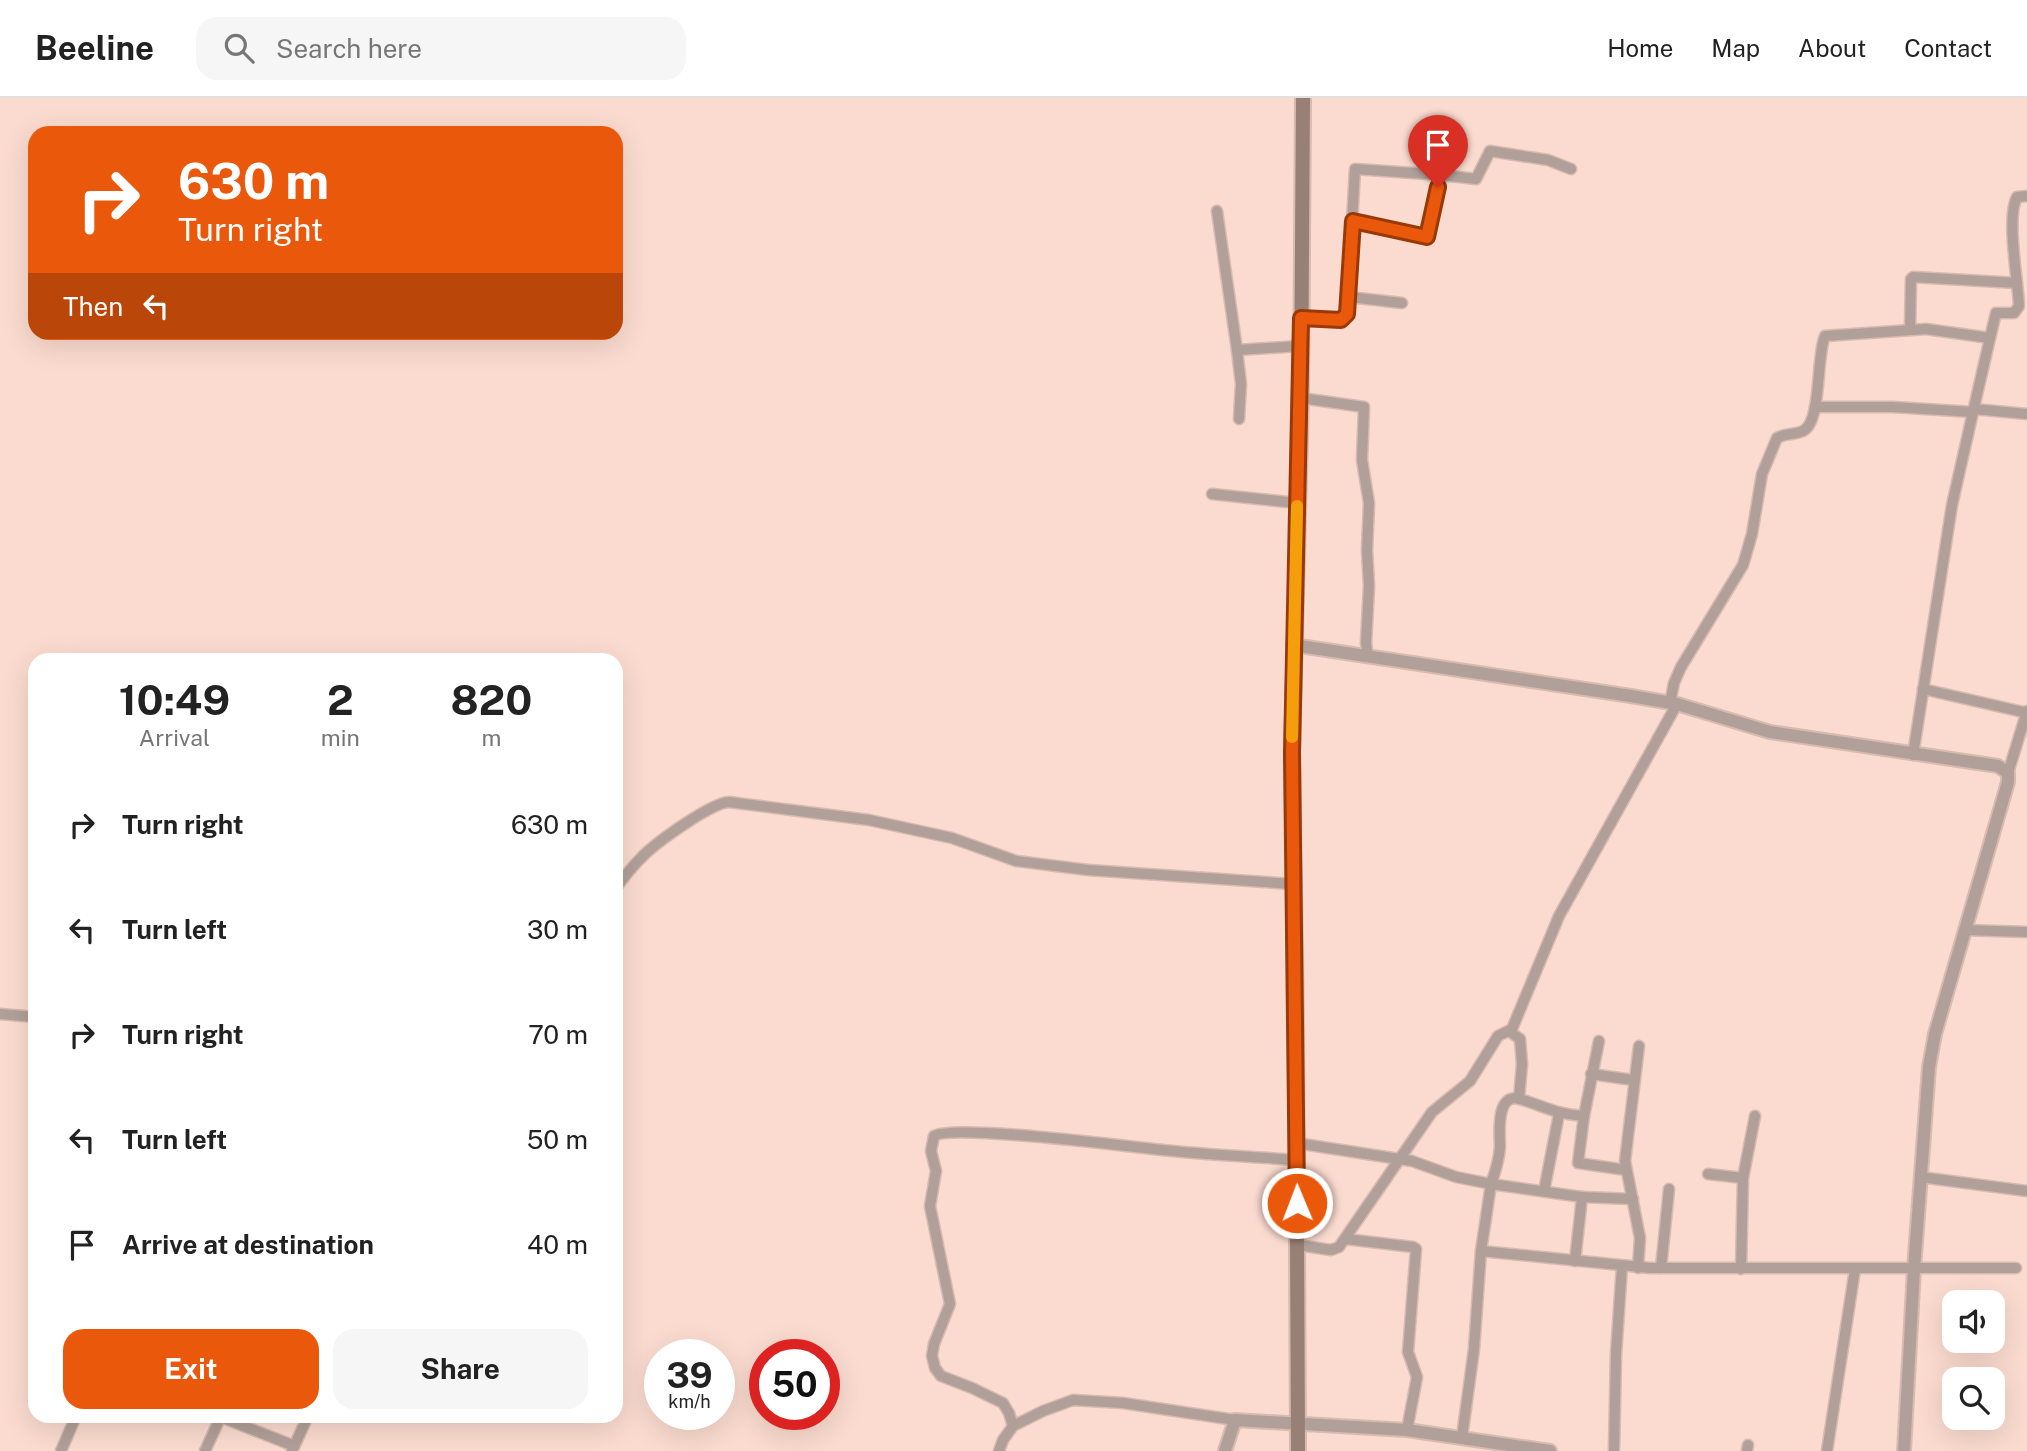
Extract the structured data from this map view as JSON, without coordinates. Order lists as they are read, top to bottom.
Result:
{
  "page": {
    "header": "Beeline",
    "search": "Search here",
    "nav": [
      "Home",
      "Map",
      "About",
      "Contact"
    ],
    "turn": ["630 m", "Turn right"],
    "then": "Then",
    "eta": [
      "10:49",
      "Arrival",
      "2",
      "min",
      "820",
      "m"
    ],
    "list": [
      {
        "name": "Turn right",
        "value": "630 m"
      },
      {
        "name": "Turn left",
        "value": "30 m"
      },
      {
        "name": "Turn right",
        "value": "70 m"
      },
      {
        "name": "Turn left",
        "value": "50 m"
      },
      {
        "name": "Arrive at destination",
        "value": "40 m"
      }
    ],
    "buttons": ["Exit", "Share"],
    "speed": "39 km/h",
    "limit": "50"
  }
}
